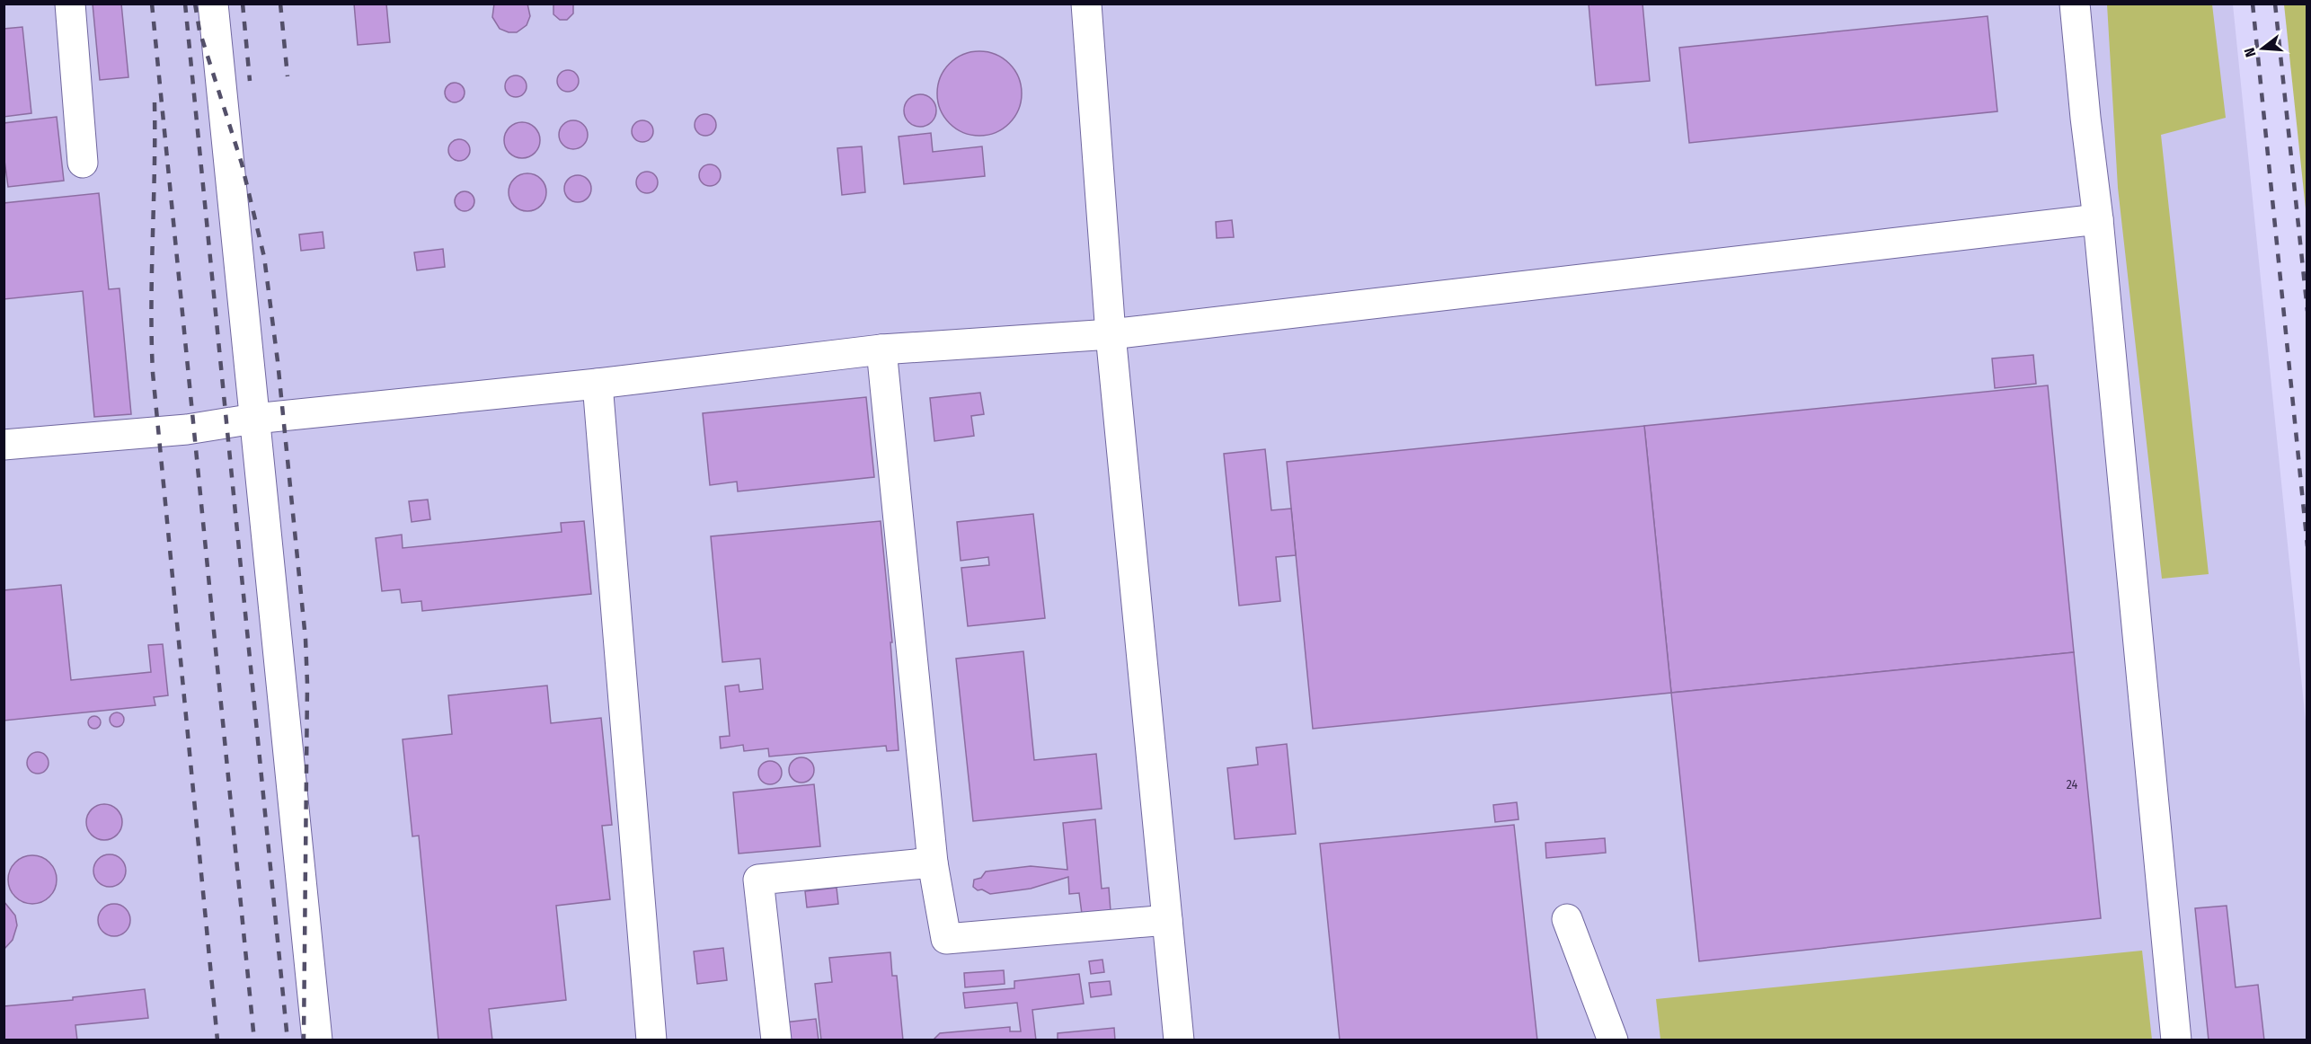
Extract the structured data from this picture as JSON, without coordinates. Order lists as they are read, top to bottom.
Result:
{
  "house_numbers": ["24"],
  "north": "left"
}
